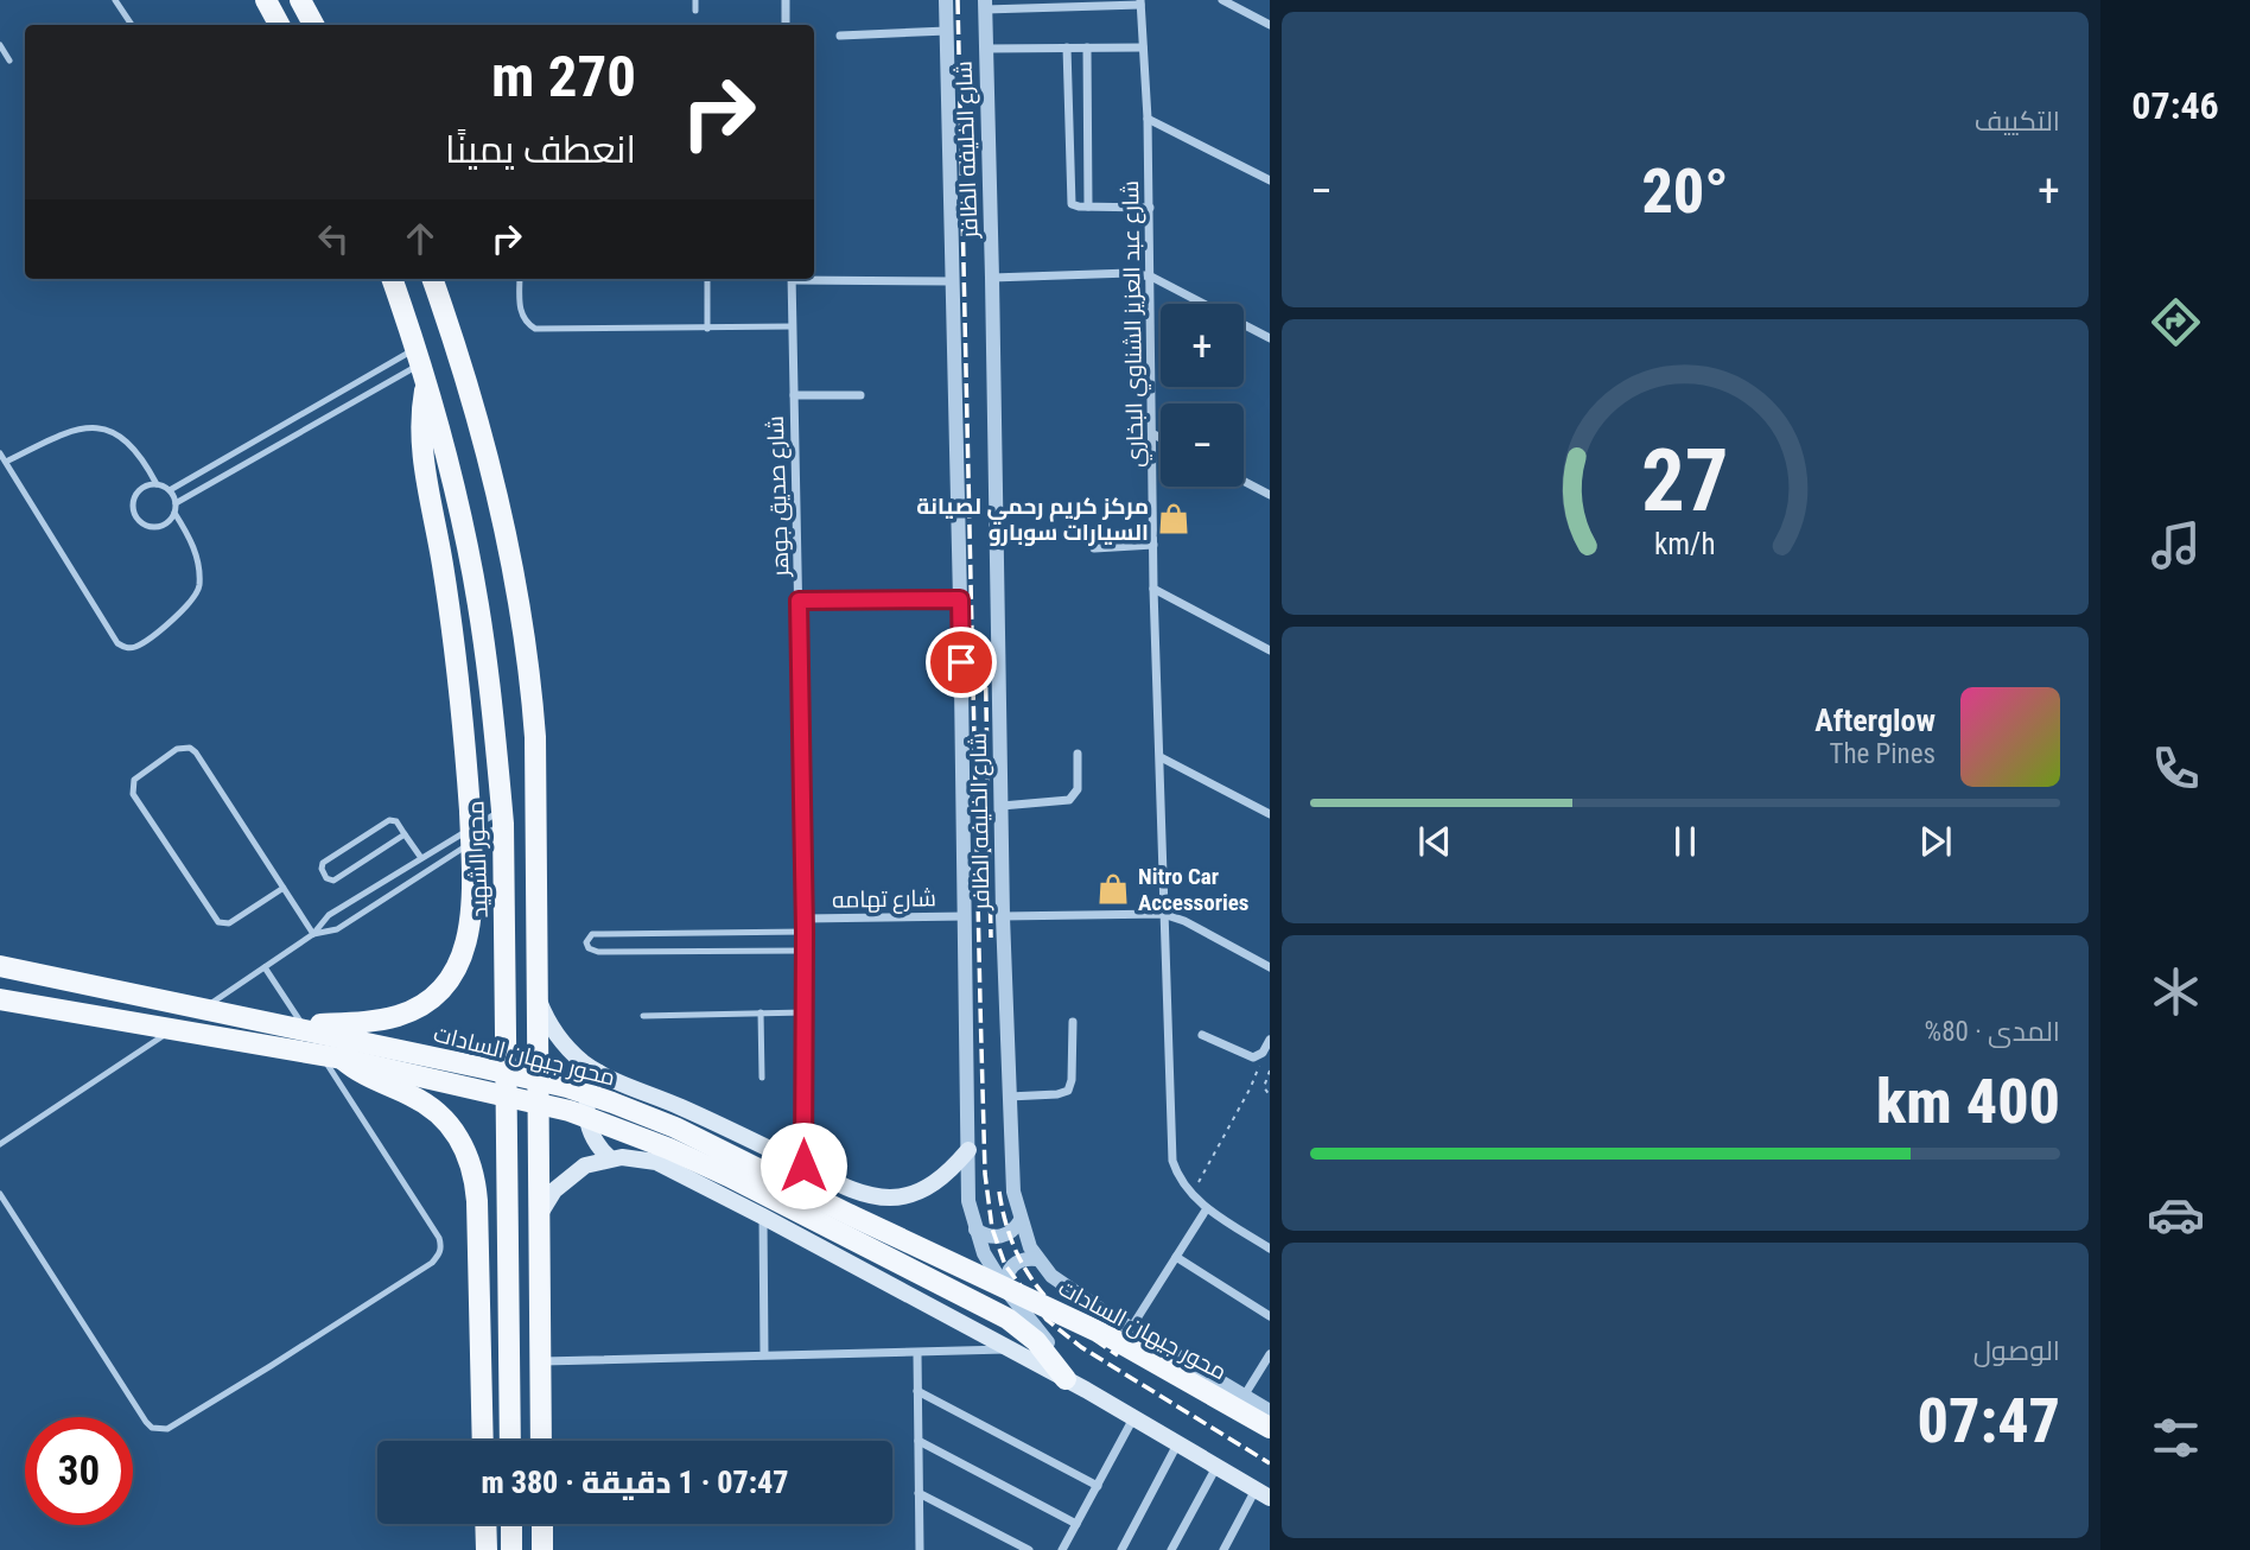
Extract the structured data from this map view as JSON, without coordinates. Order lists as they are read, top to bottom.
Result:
{
  "streets": {
    "main road": ["محور الشهيد", "محور جيهان السادات"],
    "street": [
      "شارع الخليفه الظافر",
      "شارع عبد العزيز الشناوي البخاري",
      "شارع صديق جوهر",
      "شارع تهامه"
    ]
  },
  "crossings": [
    ["شارع الخليفه الظافر", "شارع تهامه"],
    ["شارع صديق جوهر", "شارع تهامه"]
  ],
  "places": {
    "shop": ["مركز كريم رحمي لصيانة السيارات سوبارو", "Nitro Car Accessories"]
  },
  "page": {
    "tabs": "07:46",
    "tile": [
      "التكييف",
      ["المدى · 80%", "400 km"],
      ["الوصول", "07:47"]
    ],
    "turn": ["270 m", "انعطف يمينًا"],
    "heat": ["−", "20°", "+"],
    "map_buttons": ["+", "−"],
    "song": ["Afterglow", "The Pines"],
    "limit": "30",
    "trip": "07:47 · 1 دقيقة · 380 m",
    "gauge": ["27", "km/h"]
  }
}
